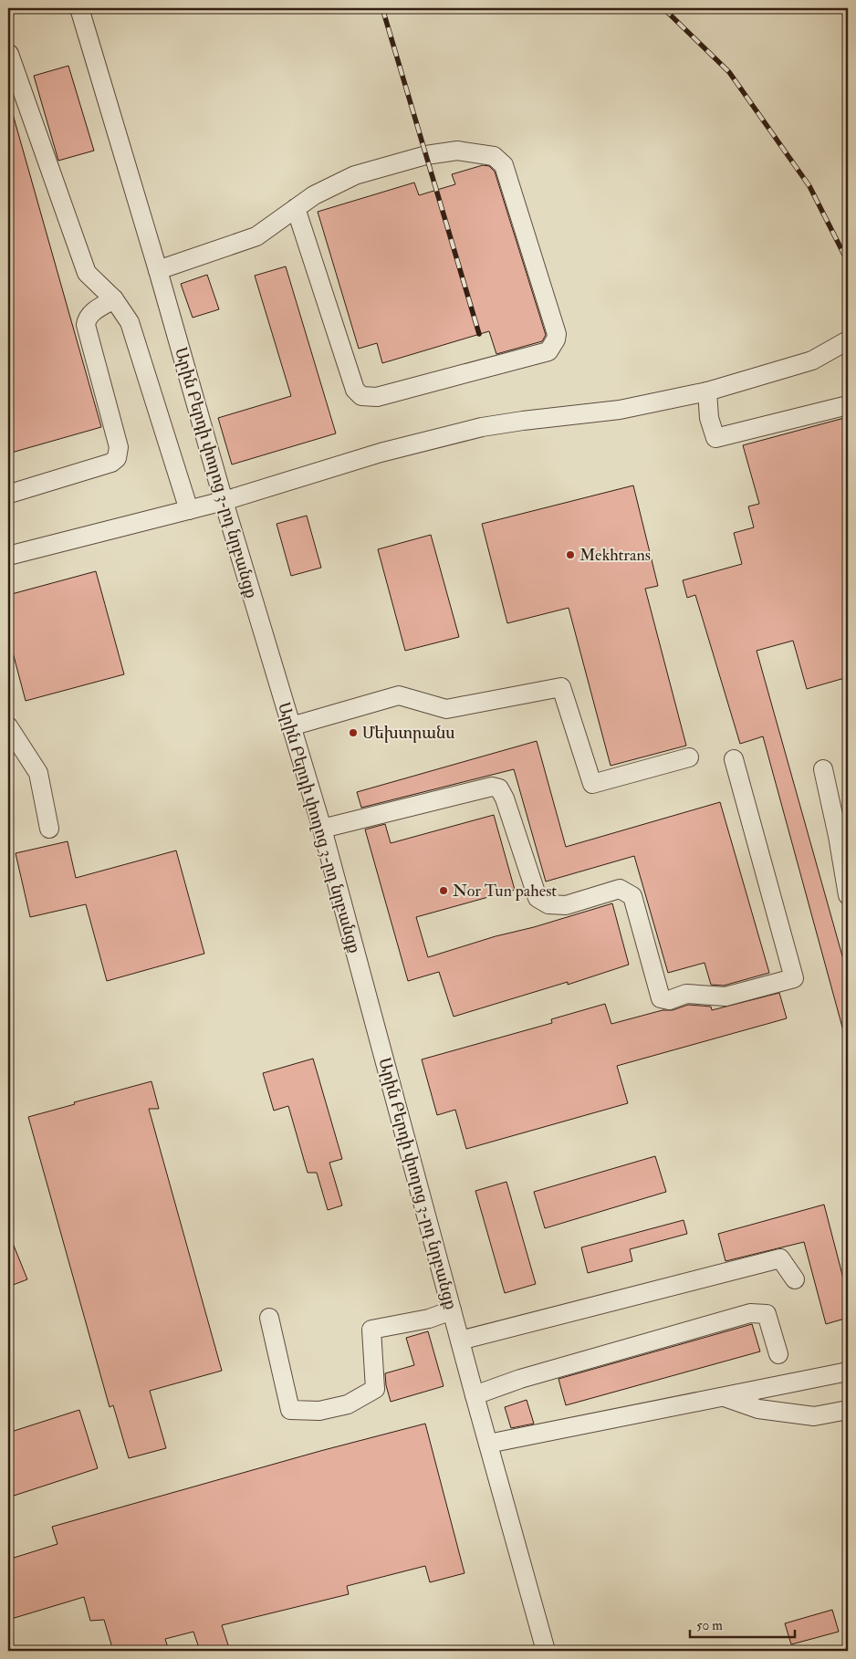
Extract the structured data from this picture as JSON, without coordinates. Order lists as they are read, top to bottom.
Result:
{
  "streets": {
    "street": ["Արին Բերդի փողոց 3-րդ նրբանցք"]
  },
  "places": ["Mekhtrans", "Մեխտրանս", "Nor Tun pahest"],
  "scale_bar": "50 m"
}
